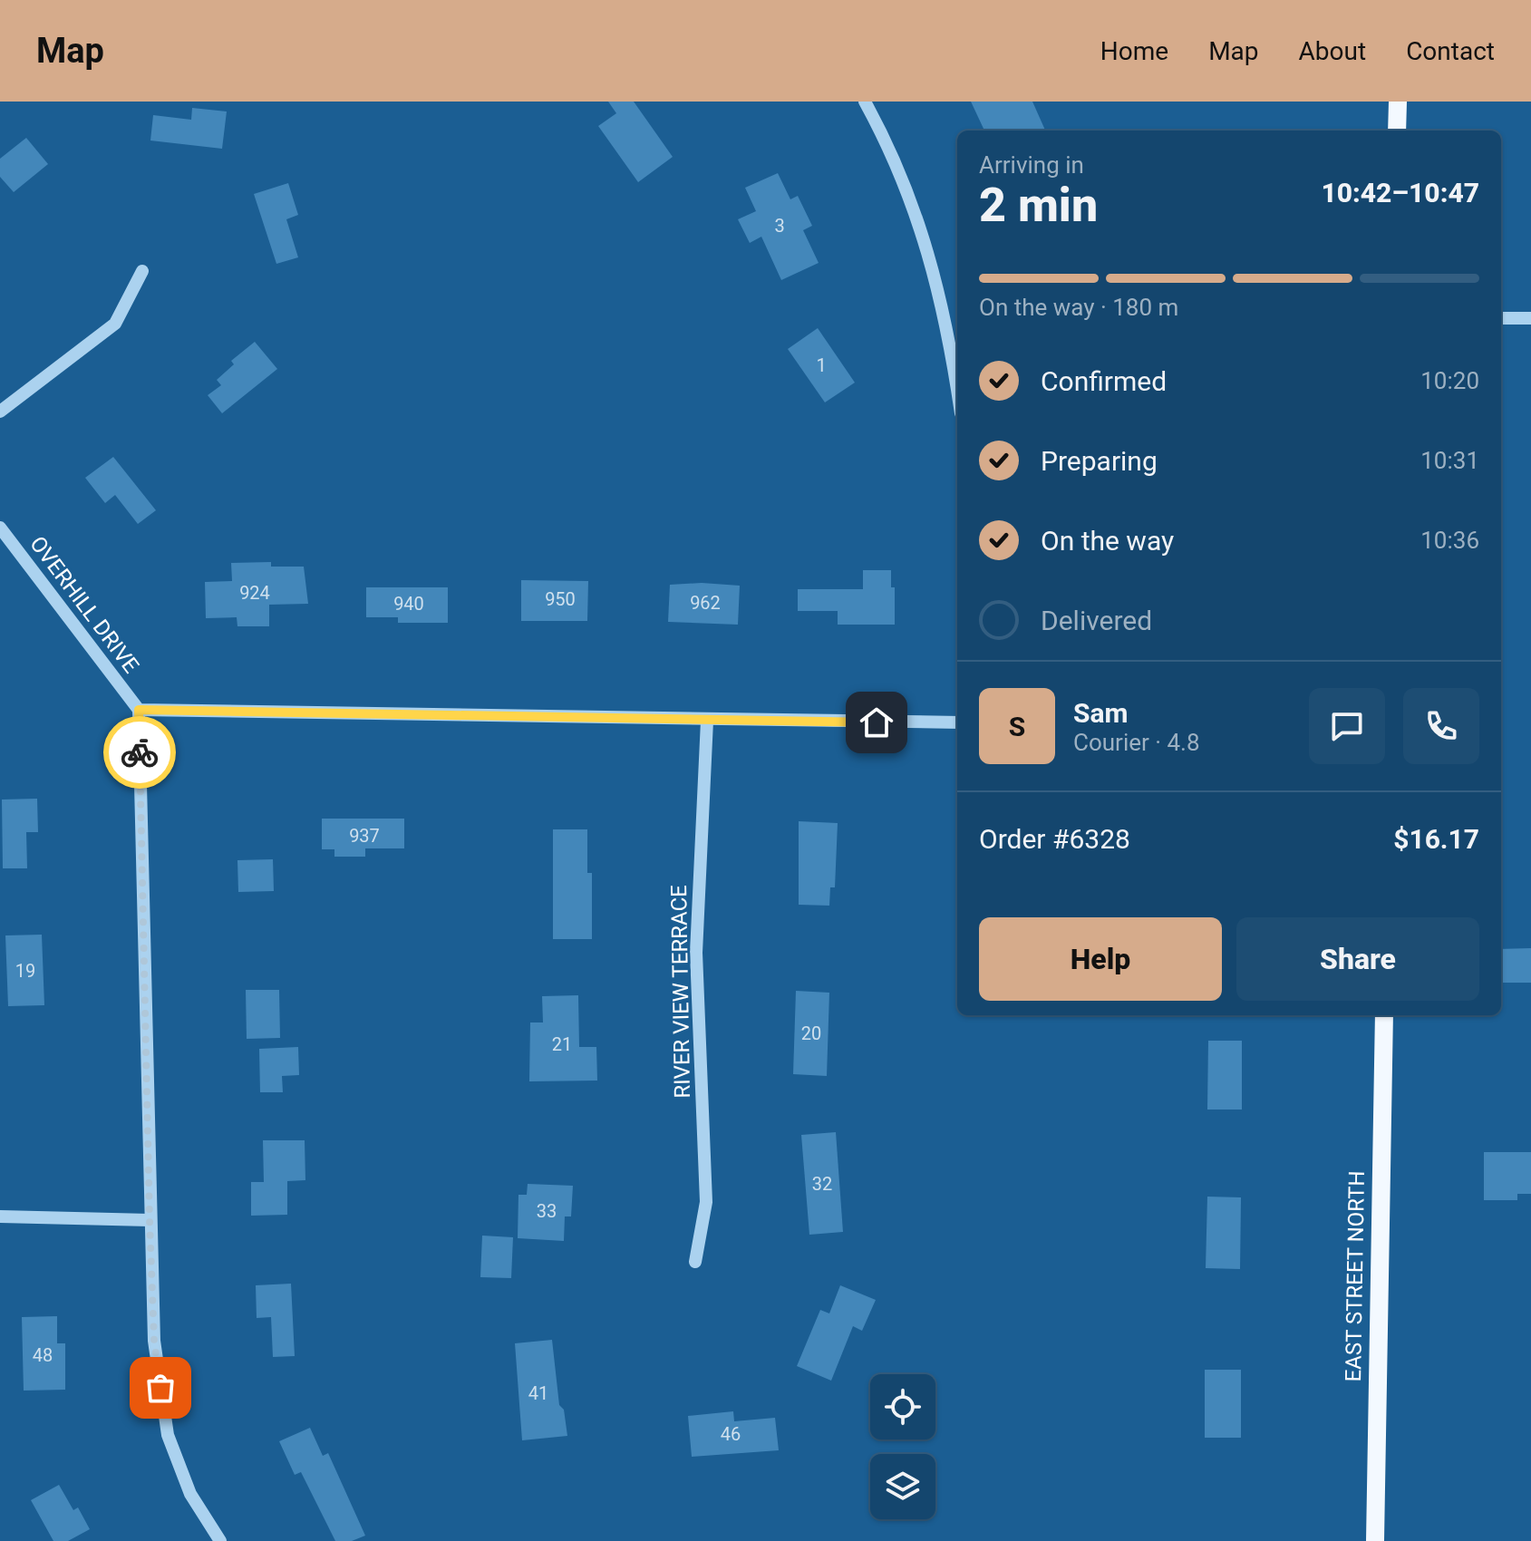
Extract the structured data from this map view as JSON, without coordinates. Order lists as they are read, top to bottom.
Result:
{
  "streets": {
    "main road": ["EAST STREET NORTH"],
    "street": ["OVERHILL DRIVE", "RIVER VIEW TERRACE"]
  },
  "house_numbers": [
    "3",
    "1",
    "924",
    "950",
    "962",
    "940",
    "937",
    "19",
    "20",
    "21",
    "32",
    "33",
    "48",
    "41",
    "46"
  ],
  "page": {
    "header": "Map",
    "nav": [
      "Home",
      "Map",
      "About",
      "Contact"
    ],
    "heading": ["2 min", "Arriving in", "10:42–10:47"],
    "panel": [
      "Sam",
      "Courier · 4.8",
      "Order #6328",
      "$16.17"
    ],
    "bar": "On the way · 180 m",
    "list": [
      ["Confirmed", "10:20"],
      ["Preparing", "10:31"],
      ["On the way", "10:36"],
      "Delivered"
    ],
    "round": "S",
    "buttons": ["Help", "Share"]
  }
}
